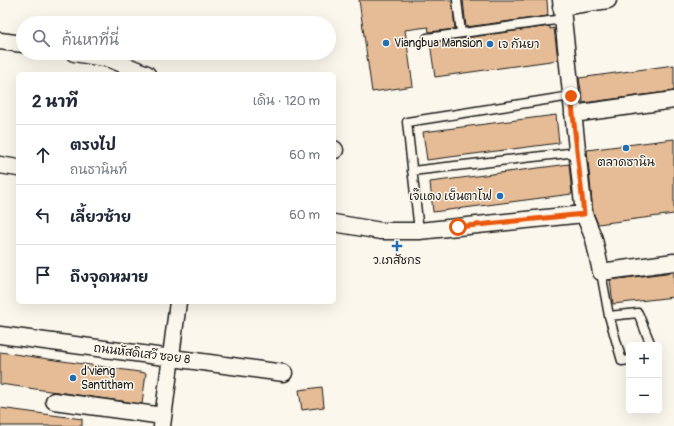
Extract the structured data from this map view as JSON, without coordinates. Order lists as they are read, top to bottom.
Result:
{
  "streets": {
    "street": ["ถนนหัสดิเสวี ซอย 8"]
  },
  "places": {
    "other": [
      "Viangbua Mansion",
      "เจ กันยา",
      "ตลาดธานิน",
      "เจ๊แดง เย็นตาโฟ",
      "d'vieng Santitham"
    ],
    "health": ["ว.เภสัชกร"]
  },
  "page": {
    "search": "ค้นหาที่นี่",
    "heading": ["2 นาที", "เดิน · 120 m"],
    "list": [
      ["ตรงไป", "ถนธานินท์", "60 m"],
      ["เลี้ยวซ้าย", "60 m"],
      "ถึงจุดหมาย"
    ],
    "map_buttons": ["+", "−"]
  }
}
